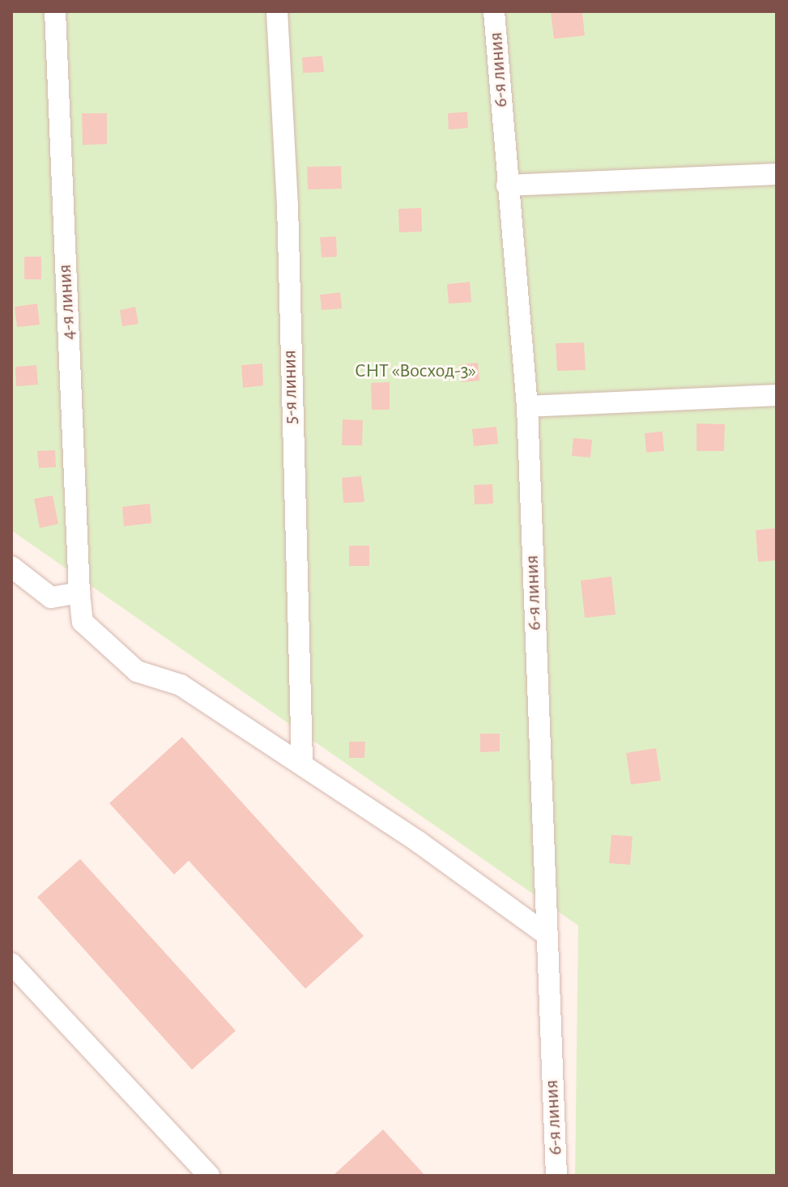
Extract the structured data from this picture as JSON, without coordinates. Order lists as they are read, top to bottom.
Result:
{
  "streets": {
    "street": ["6-я линия", "4-я линия", "5-я линия"]
  },
  "crossings": [
    ["6-я линия", "4-я линия"],
    ["4-я линия", "5-я линия"]
  ],
  "parks": ["СНТ «Восход-3»"]
}
